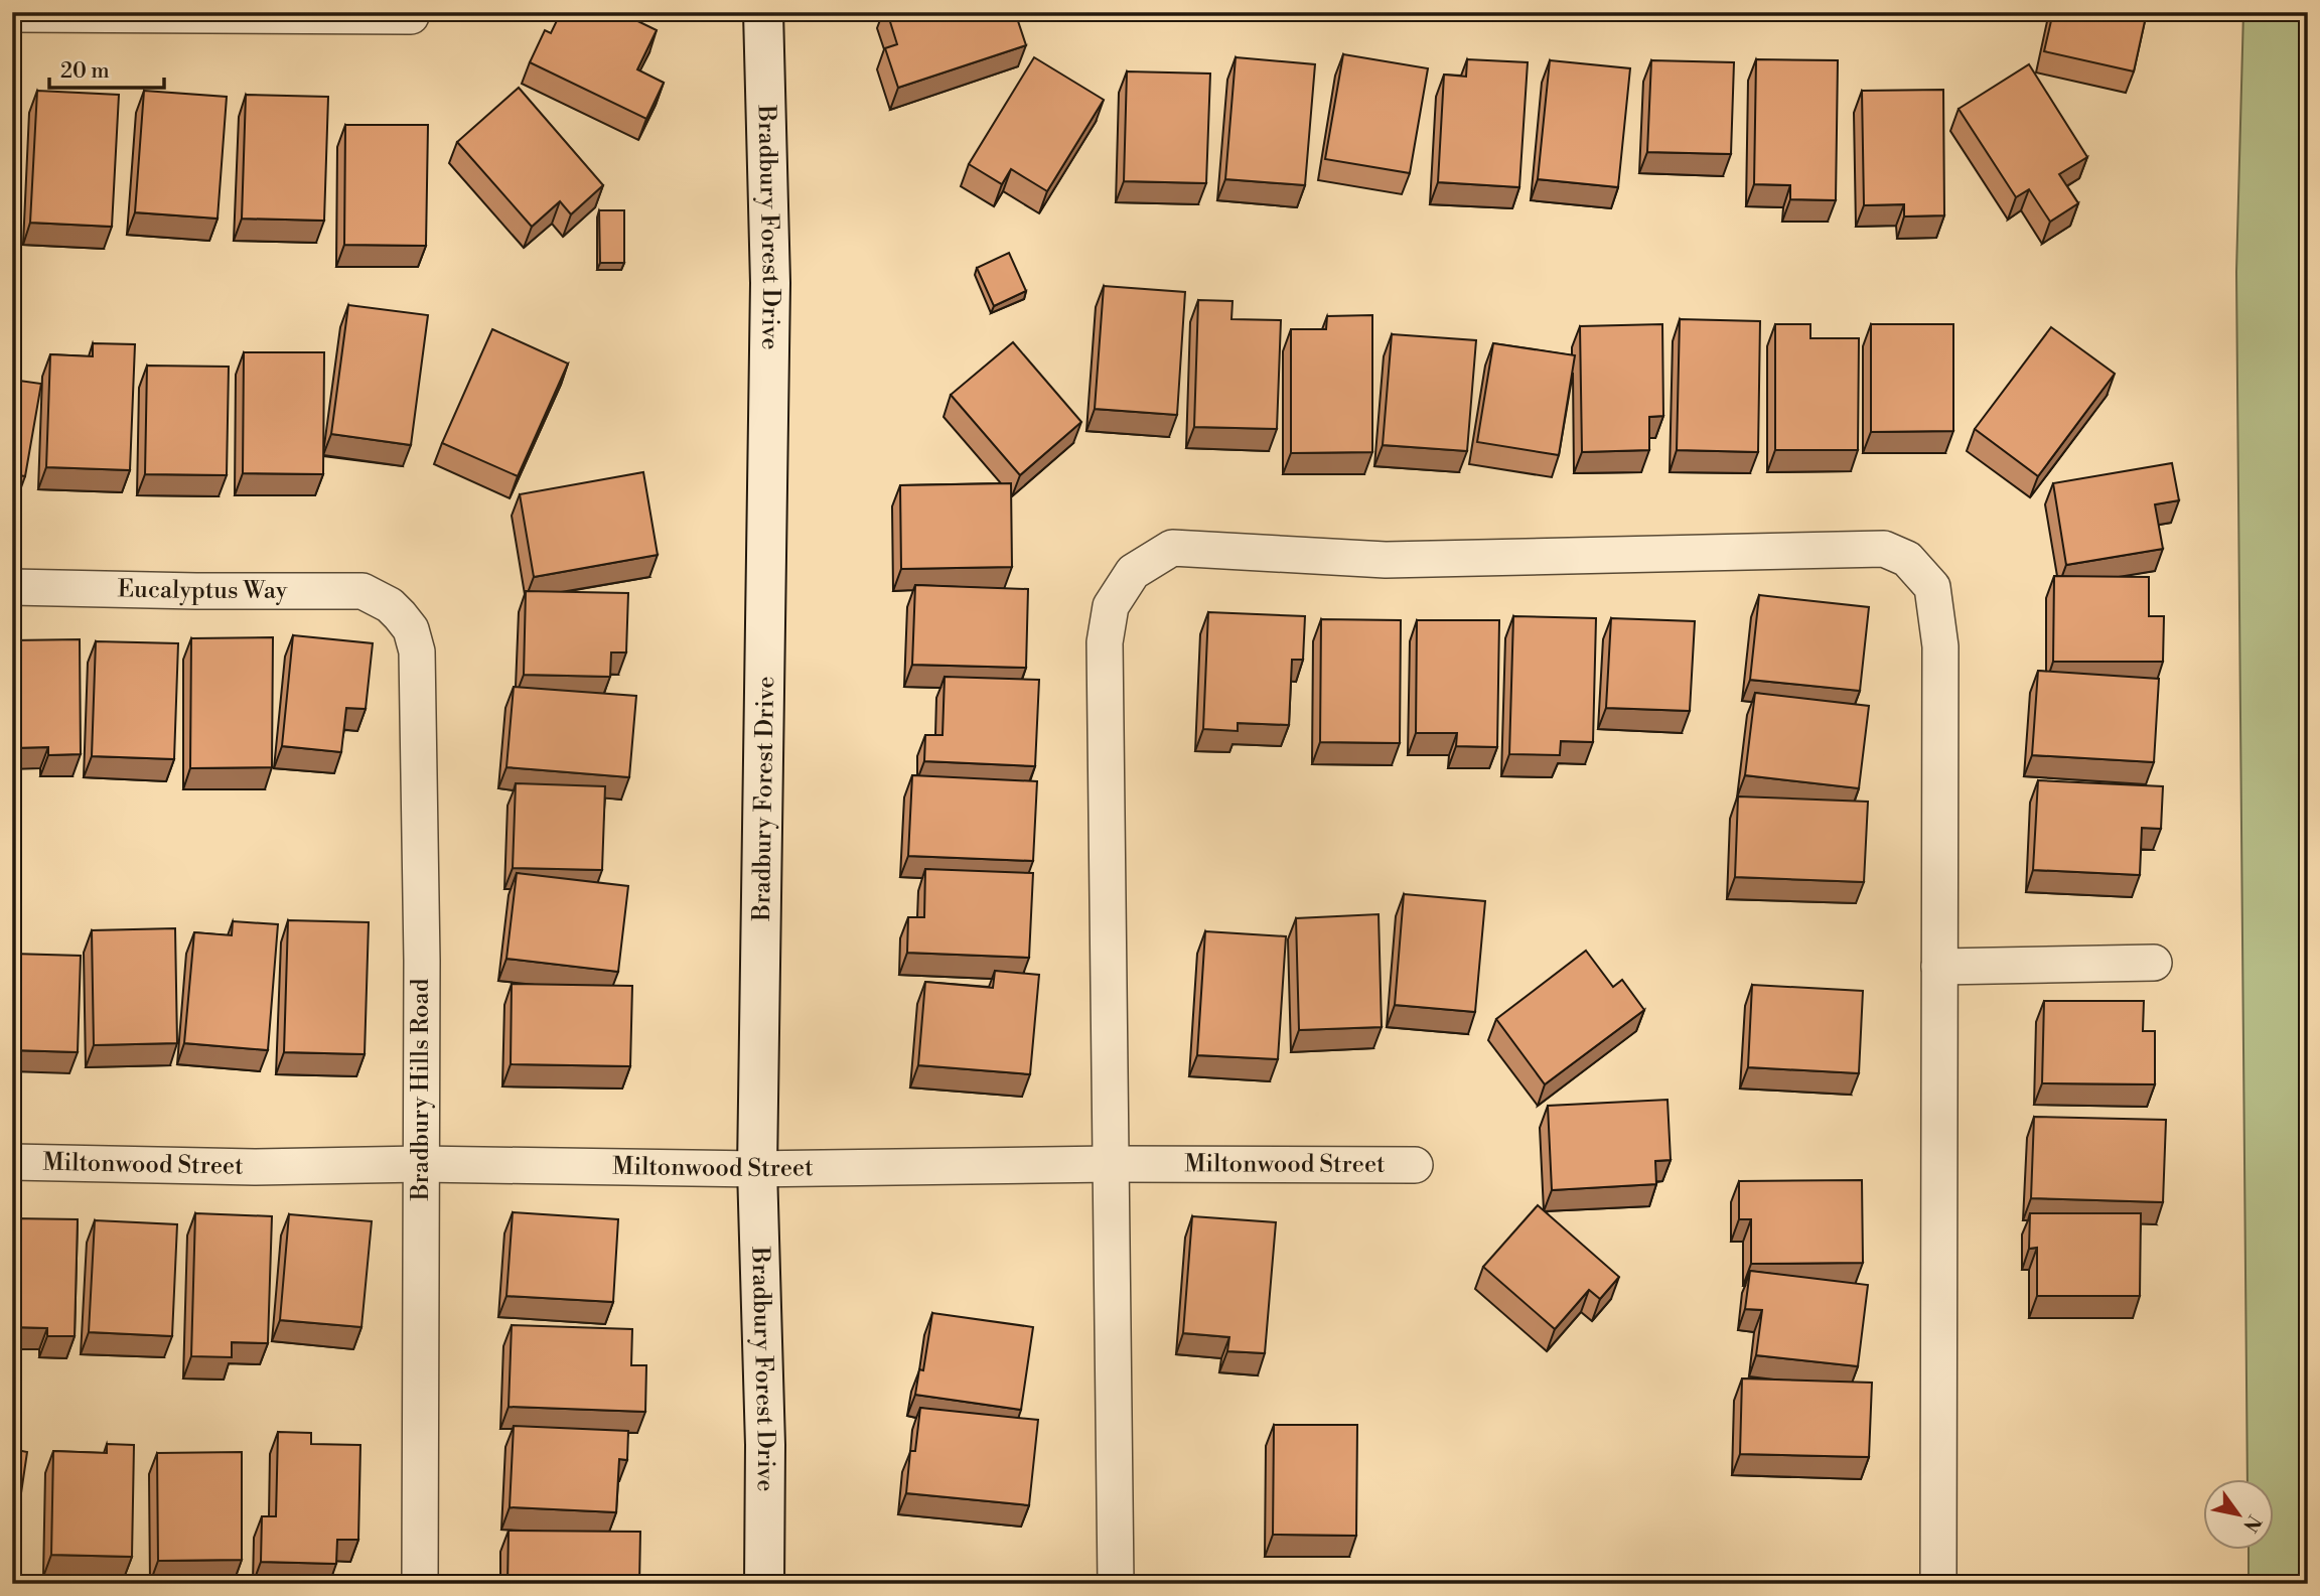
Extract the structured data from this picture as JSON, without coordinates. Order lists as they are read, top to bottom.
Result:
{
  "streets": {
    "street": [
      "Bradbury Forest Drive",
      "Eucalyptus Way",
      "Bradbury Hills Road",
      "Miltonwood Street"
    ]
  },
  "crossings": [
    ["Bradbury Forest Drive", "Miltonwood Street"],
    ["Eucalyptus Way", "Bradbury Hills Road"],
    ["Bradbury Hills Road", "Miltonwood Street"]
  ],
  "scale_bar": "20 m",
  "north": "bottom right"
}
